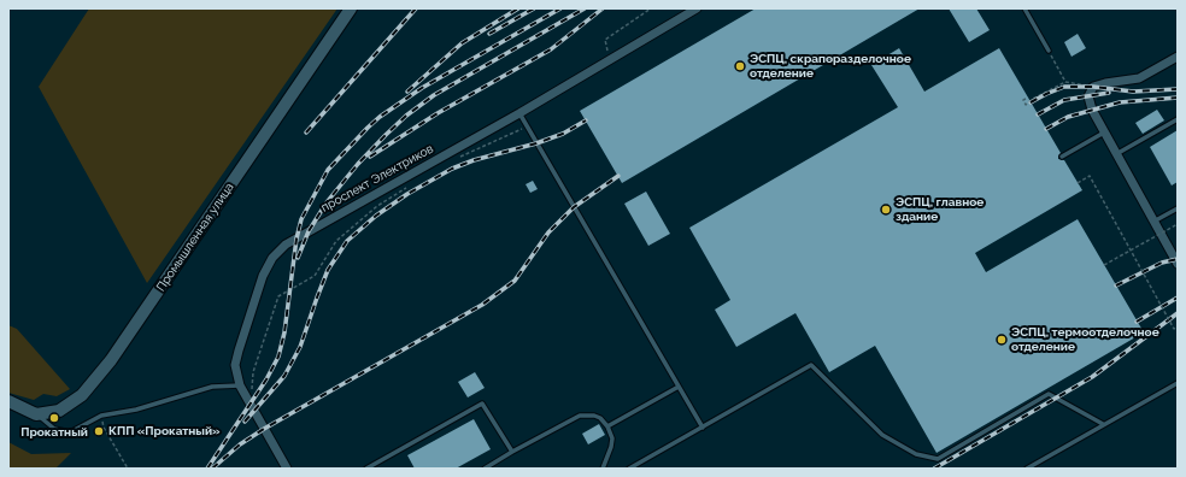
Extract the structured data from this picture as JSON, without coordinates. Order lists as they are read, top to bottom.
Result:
{
  "streets": {
    "street": ["проспект Электриков", "Промышленная улица"]
  },
  "places": [
    "ЭСПЦ, скрапоразделочное отделение",
    "ЭСПЦ, главное здание",
    "ЭСПЦ, термоотделочное отделение",
    "Прокатный",
    "КПП «Прокатный»"
  ]
}
